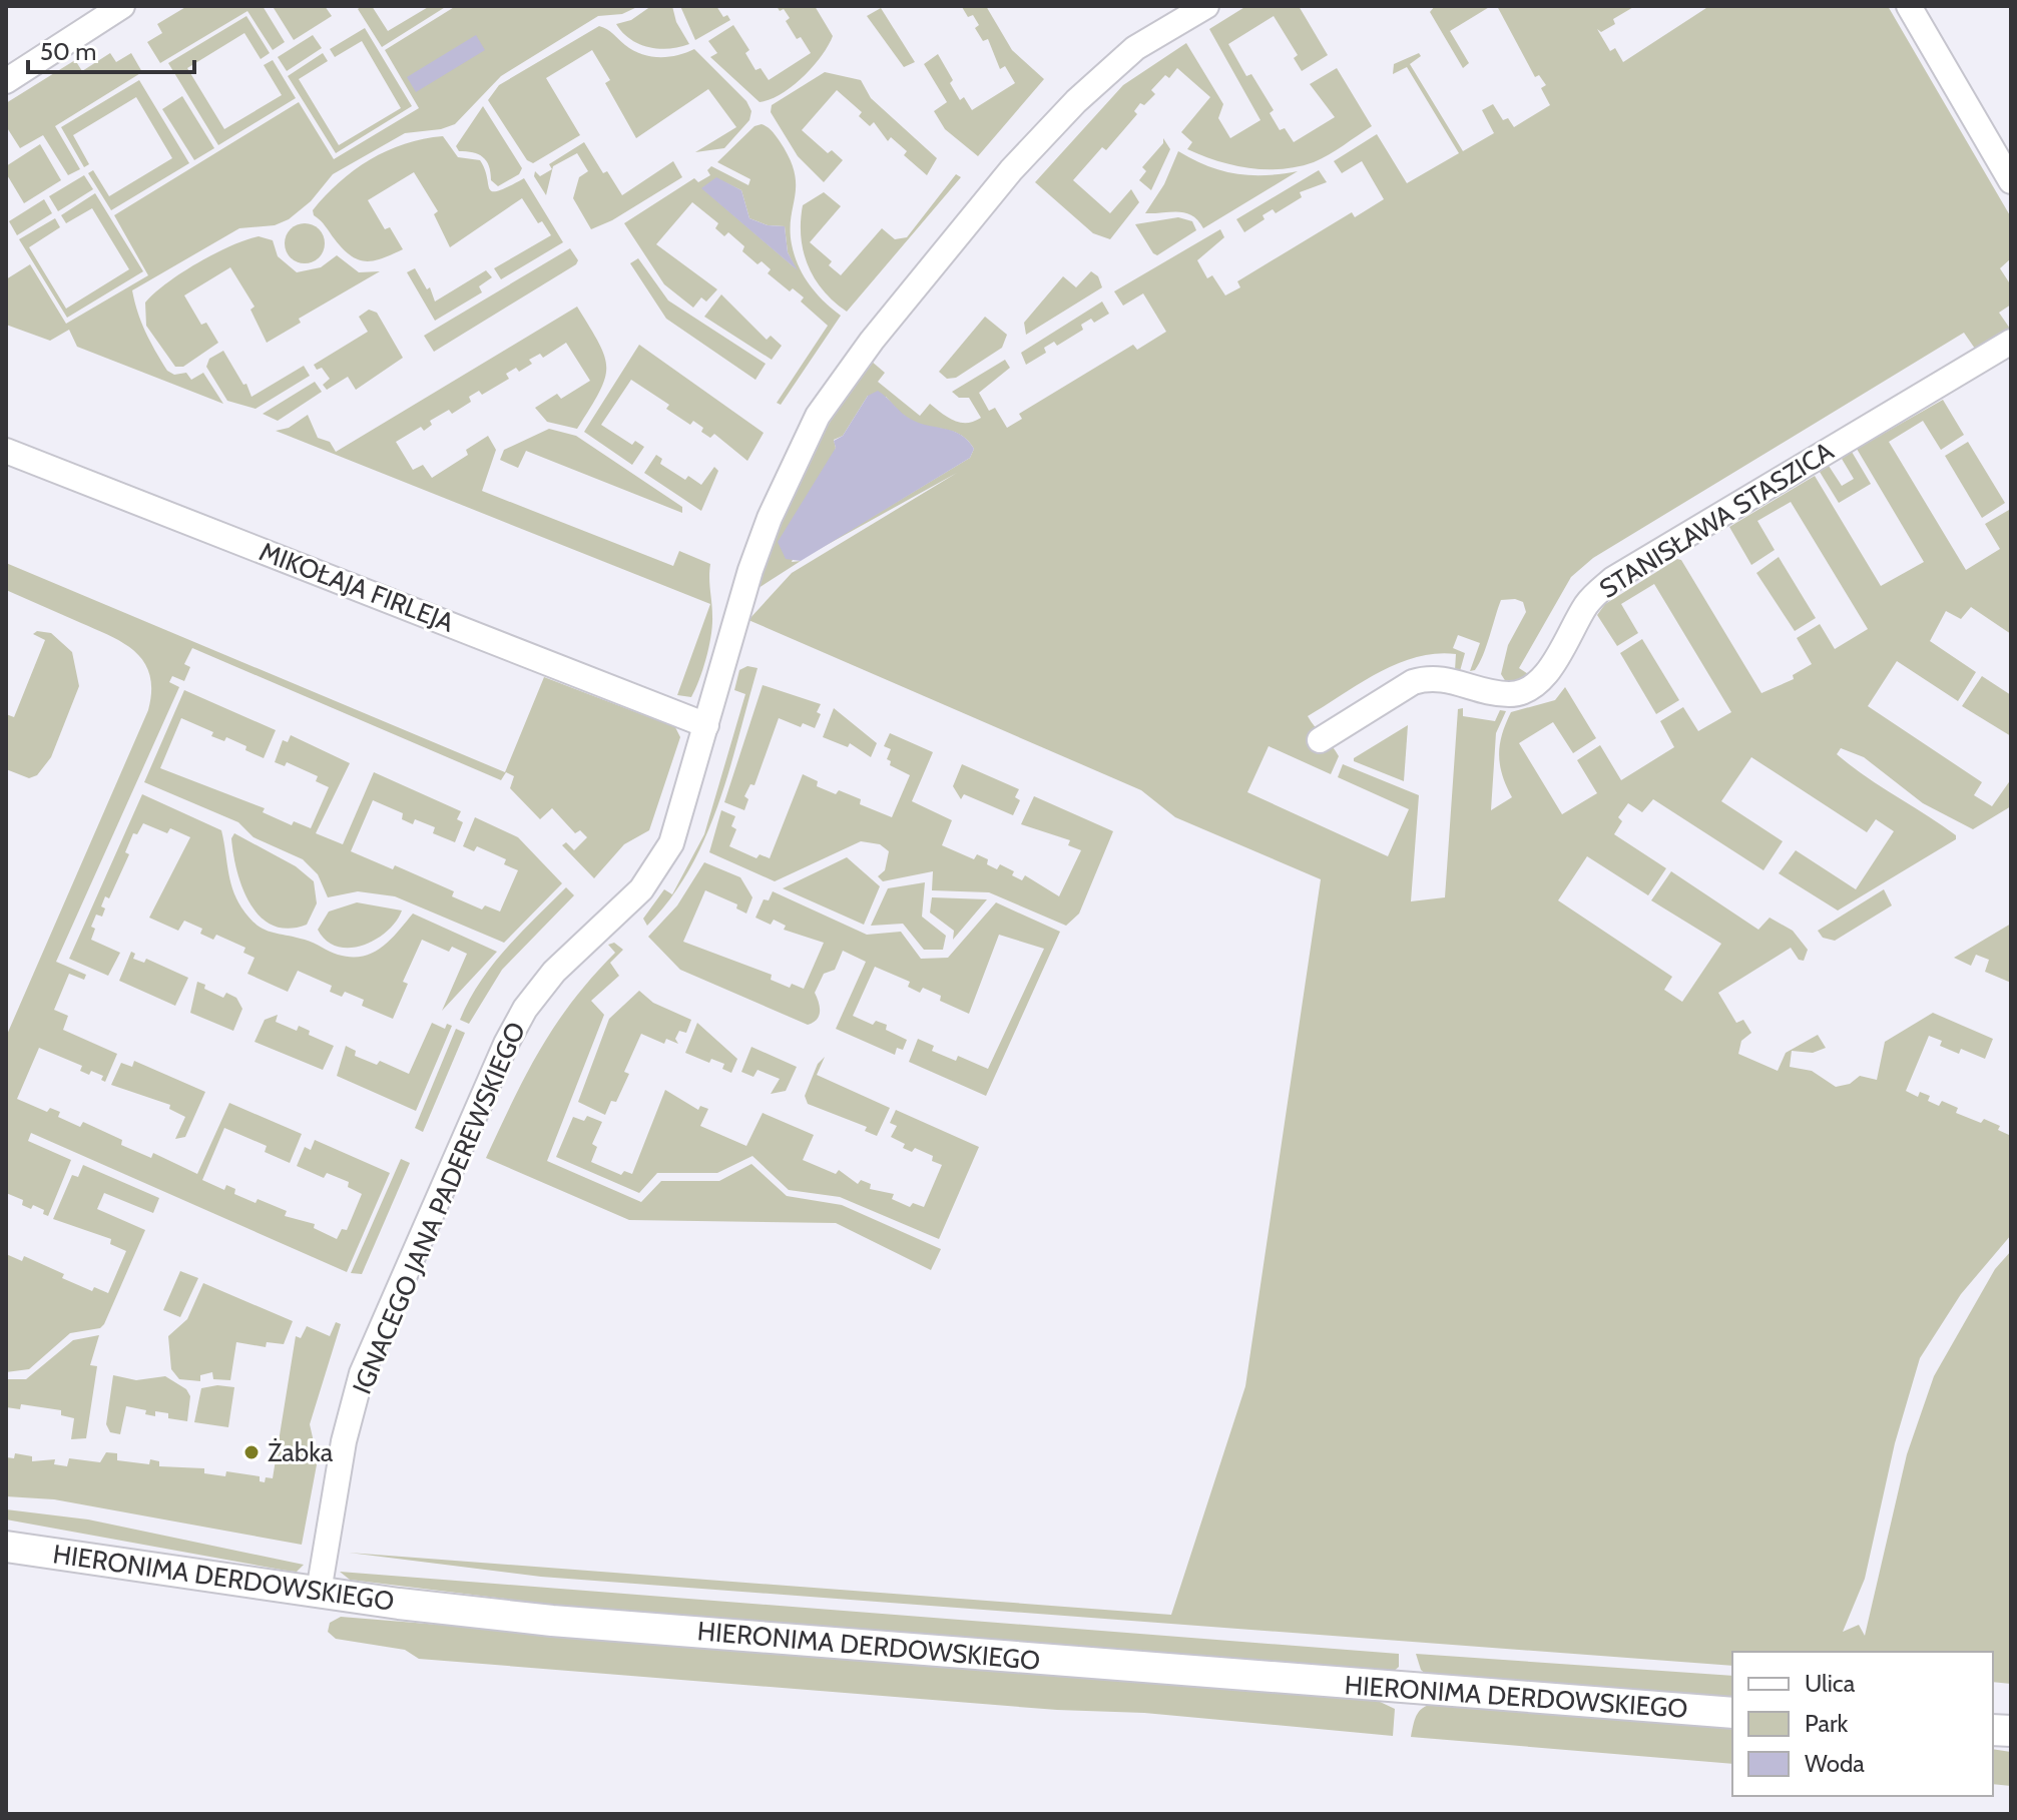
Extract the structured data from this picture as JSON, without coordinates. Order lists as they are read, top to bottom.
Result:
{
  "streets": {
    "main road": ["HIERONIMA DERDOWSKIEGO"],
    "street": ["STANISŁAWA STASZICA", "MIKOŁAJA FIRLEJA", "IGNACEGO JANA PADEREWSKIEGO"]
  },
  "crossings": [
    ["MIKOŁAJA FIRLEJA", "IGNACEGO JANA PADEREWSKIEGO"],
    ["IGNACEGO JANA PADEREWSKIEGO", "HIERONIMA DERDOWSKIEGO"]
  ],
  "places": ["Żabka"],
  "legend": ["Ulica", "Park", "Woda"],
  "scale_bar": "50 m"
}
